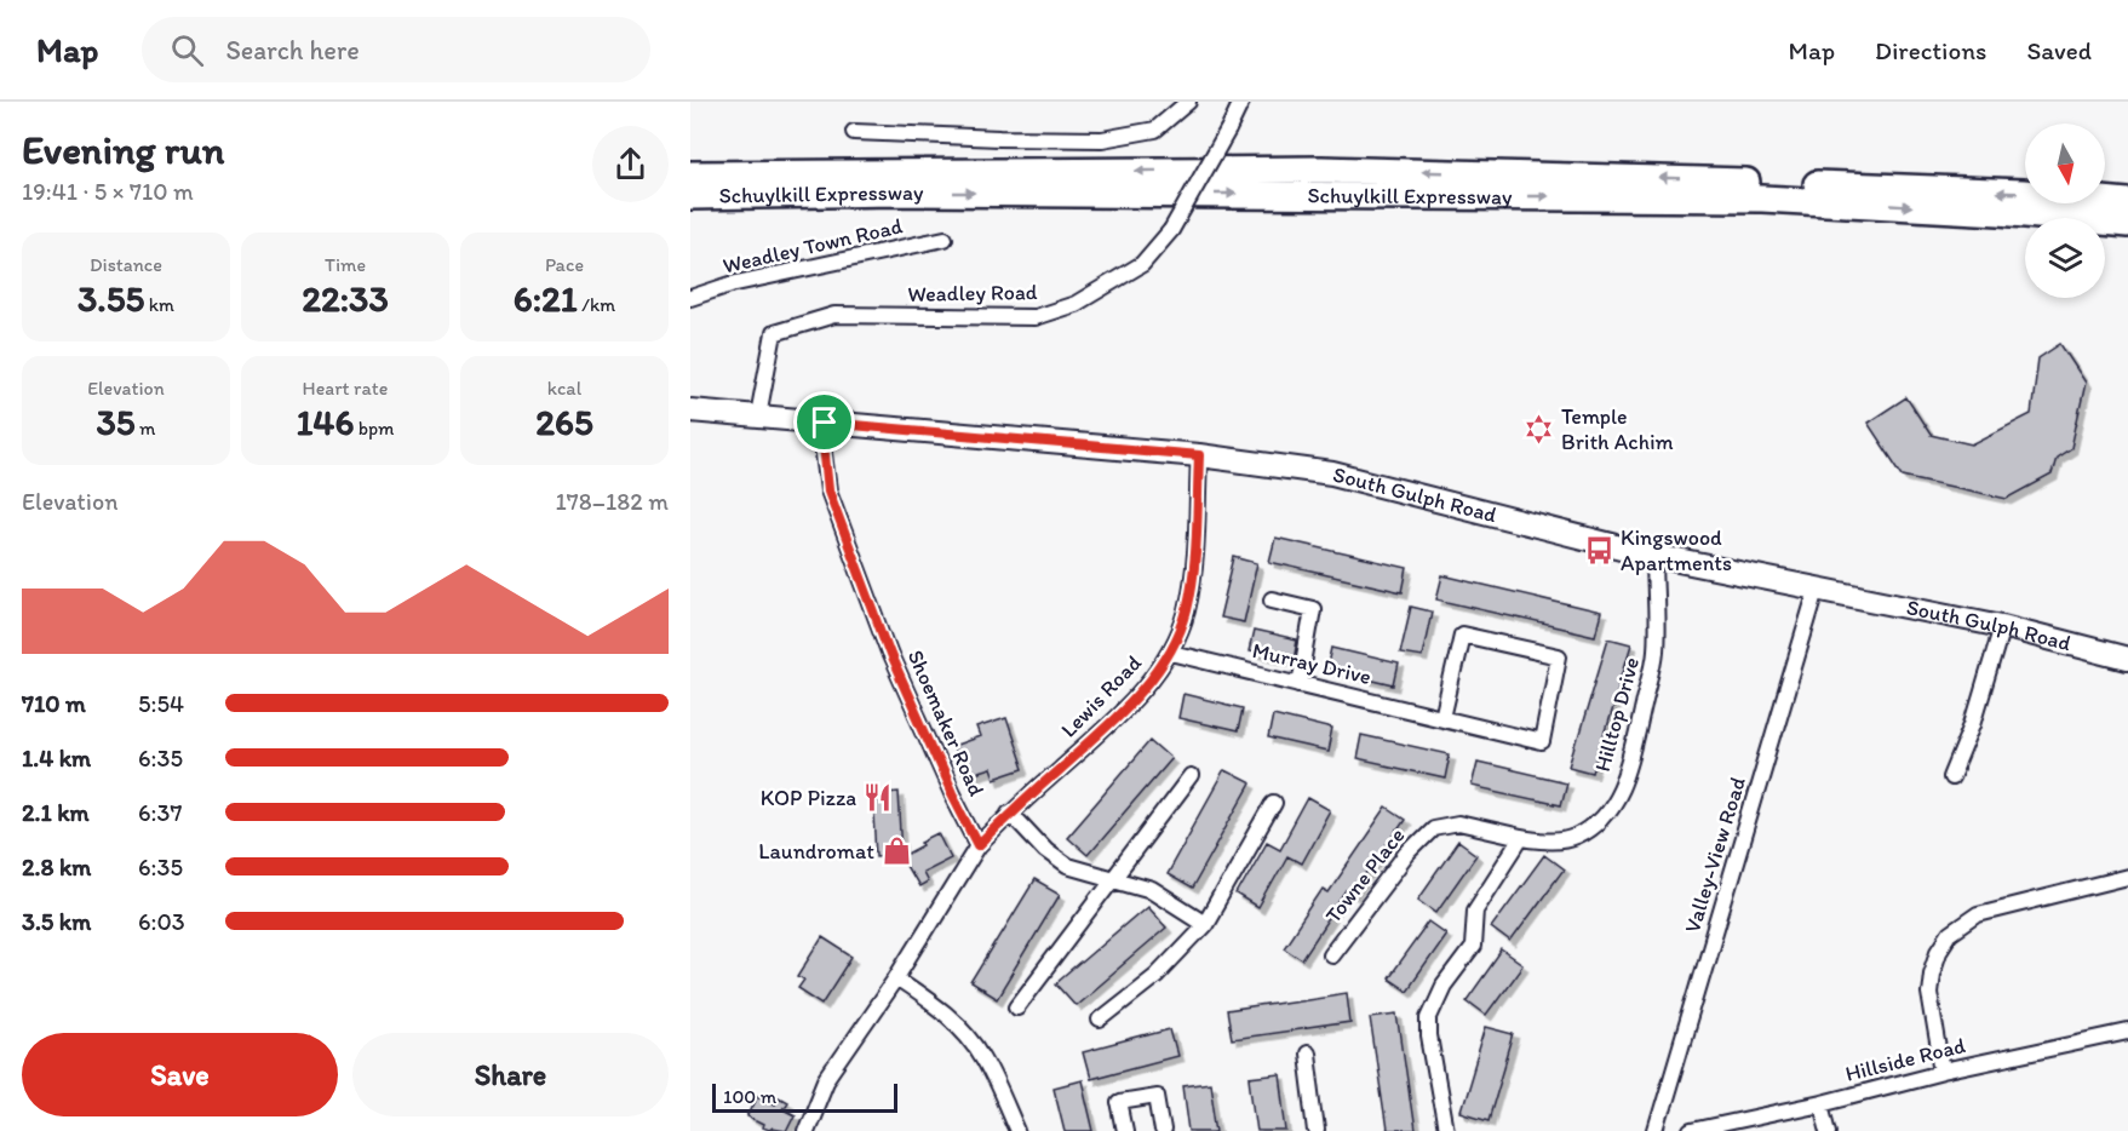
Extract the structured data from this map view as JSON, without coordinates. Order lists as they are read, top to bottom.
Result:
{
  "streets": {
    "highway": ["Schuylkill Expressway"],
    "main road": ["South Gulph Road"],
    "street": [
      "Weadley Town Road",
      "Weadley Road",
      "Murray Drive",
      "Lewis Road",
      "Hilltop Drive",
      "Shoemaker Road",
      "Valley-View Road",
      "Towne Place",
      "Hillside Road"
    ]
  },
  "crossings": [
    ["Weadley Road", "South Gulph Road"],
    ["South Gulph Road", "Lewis Road"],
    ["South Gulph Road", "Hilltop Drive"],
    ["South Gulph Road", "Shoemaker Road"],
    ["South Gulph Road", "Valley-View Road"],
    ["Murray Drive", "Lewis Road"],
    ["Lewis Road", "Shoemaker Road"],
    ["Hilltop Drive", "Towne Place"]
  ],
  "places": {
    "synagogue": ["Temple Brith Achim"],
    "bus stop": ["Kingswood Apartments"],
    "restaurant": ["KOP Pizza"],
    "shop": ["Laundromat"]
  },
  "scale_bar": "100 m",
  "north": "bottom",
  "page": {
    "header": "Map",
    "search": "Search here",
    "nav": ["Map", "Directions", "Saved"],
    "heading": ["Evening run", "19:41 · 5 × 710 m"],
    "stats": [
      ["Distance", "3.55 km"],
      ["Time", "22:33"],
      ["Pace", "6:21 /km"],
      ["Elevation", "35 m"],
      ["Heart rate", "146 bpm"],
      ["kcal", "265"]
    ],
    "chart": ["Elevation", "178–182 m"],
    "list": [
      {
        "name": "710 m",
        "note": "5:54"
      },
      {
        "name": "1.4 km",
        "note": "6:35"
      },
      {
        "name": "2.1 km",
        "note": "6:37"
      },
      {
        "name": "2.8 km",
        "note": "6:35"
      },
      {
        "name": "3.5 km",
        "note": "6:03"
      }
    ],
    "buttons": ["Save", "Share"],
    "scale": "100 m"
  }
}
